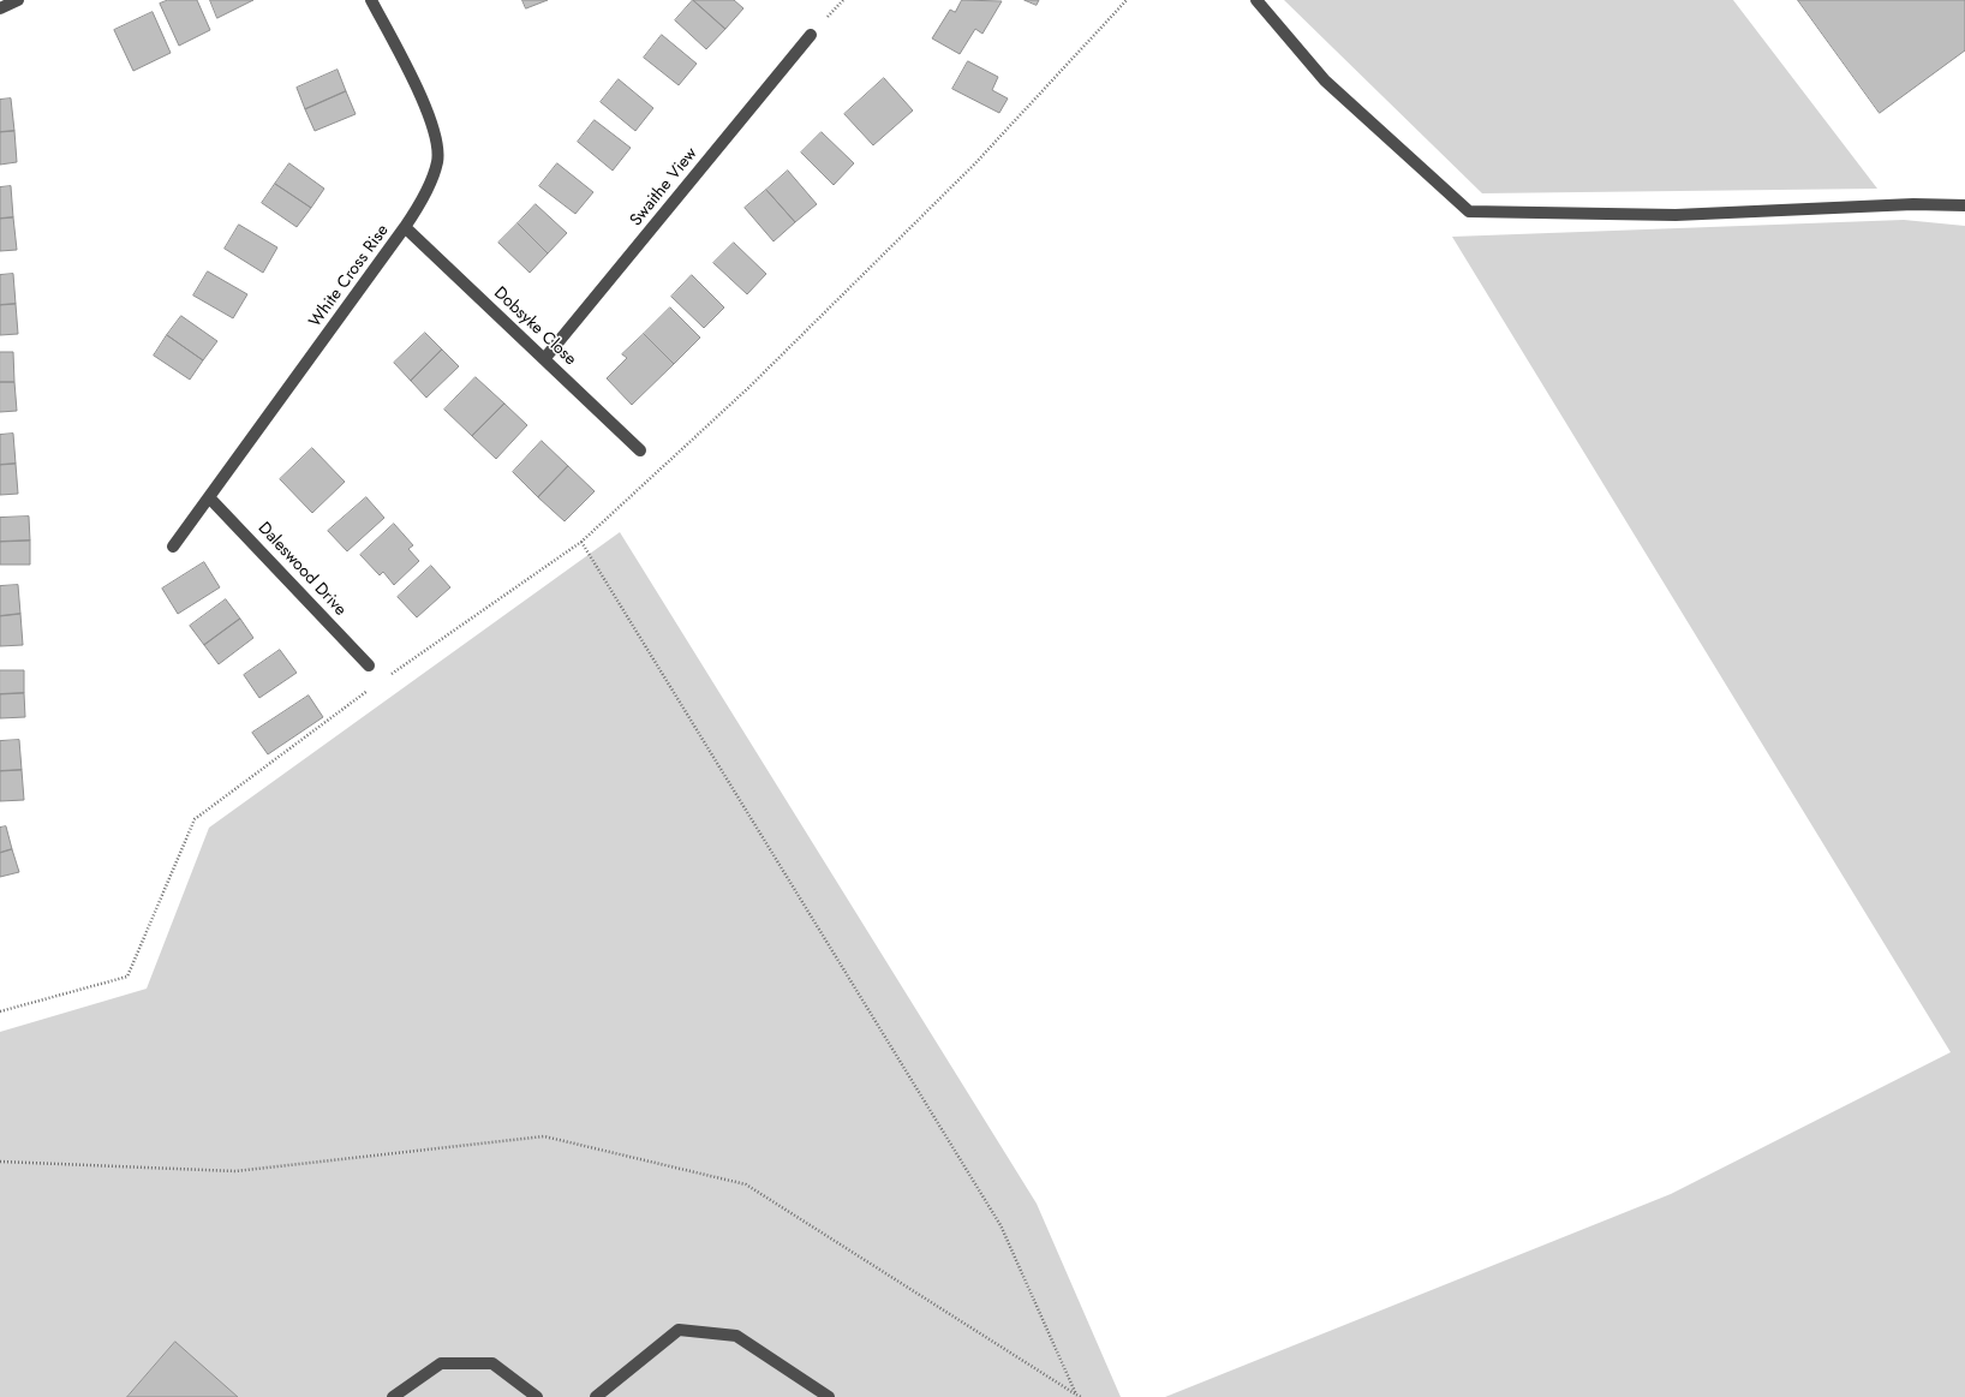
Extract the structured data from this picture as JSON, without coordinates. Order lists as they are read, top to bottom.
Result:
{
  "streets": {
    "street": [
      "Swaithe View",
      "White Cross Rise",
      "Dobsyke Close",
      "Daleswood Drive"
    ]
  },
  "crossings": [
    ["Swaithe View", "Dobsyke Close"],
    ["White Cross Rise", "Dobsyke Close"],
    ["White Cross Rise", "Daleswood Drive"]
  ]
}
